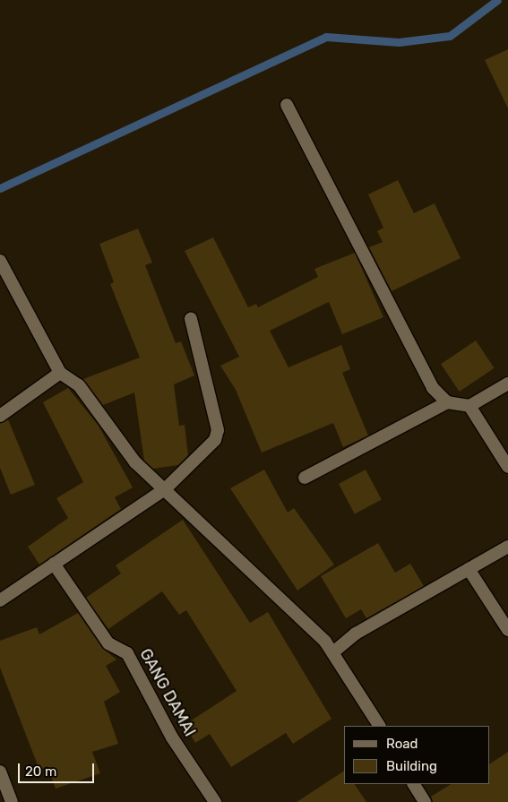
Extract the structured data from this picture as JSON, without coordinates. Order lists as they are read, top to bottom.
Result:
{
  "streets": {
    "street": ["GANG DAMAI"]
  },
  "legend": ["Road", "Building"],
  "scale_bar": "20 m"
}
